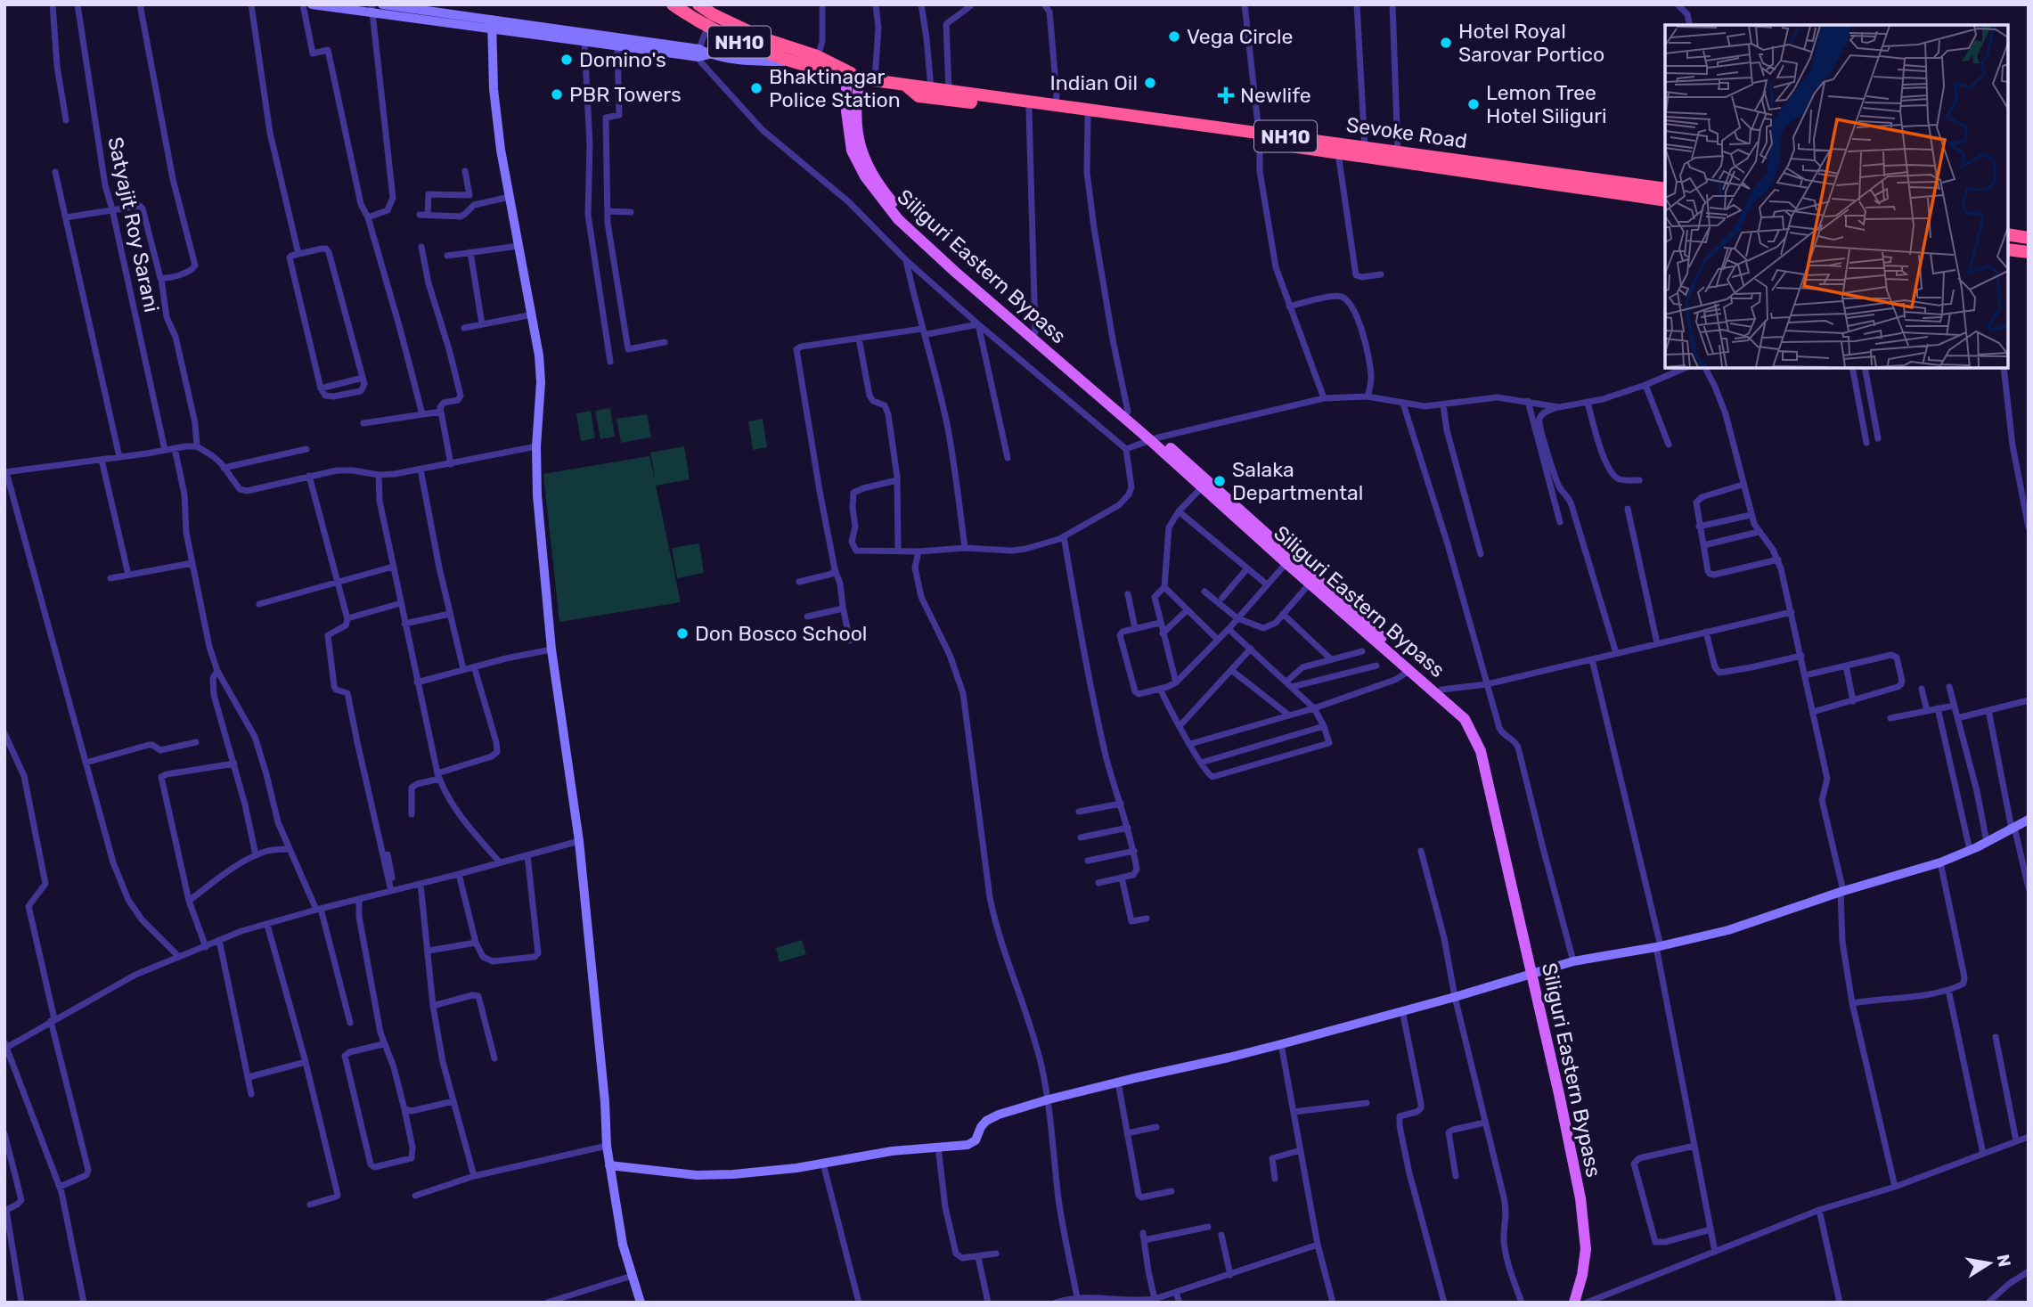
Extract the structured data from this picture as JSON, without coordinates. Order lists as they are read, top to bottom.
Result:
{
  "streets": {
    "highway": ["NH10", "Sevoke Road"],
    "main road": ["Siliguri Eastern Bypass"],
    "street": ["Satyajit Roy Sarani"]
  },
  "crossings": [
    ["NH10", "Sevoke Road"],
    ["NH10", "Siliguri Eastern Bypass"]
  ],
  "places": {
    "other": [
      "Vega Circle",
      "Hotel Royal Sarovar Portico",
      "Domino's",
      "Indian Oil",
      "Bhaktinagar Police Station",
      "PBR Towers",
      "Lemon Tree Hotel Siliguri",
      "Salaka Departmental",
      "Don Bosco School"
    ],
    "health": ["Newlife"]
  },
  "north": "right"
}
